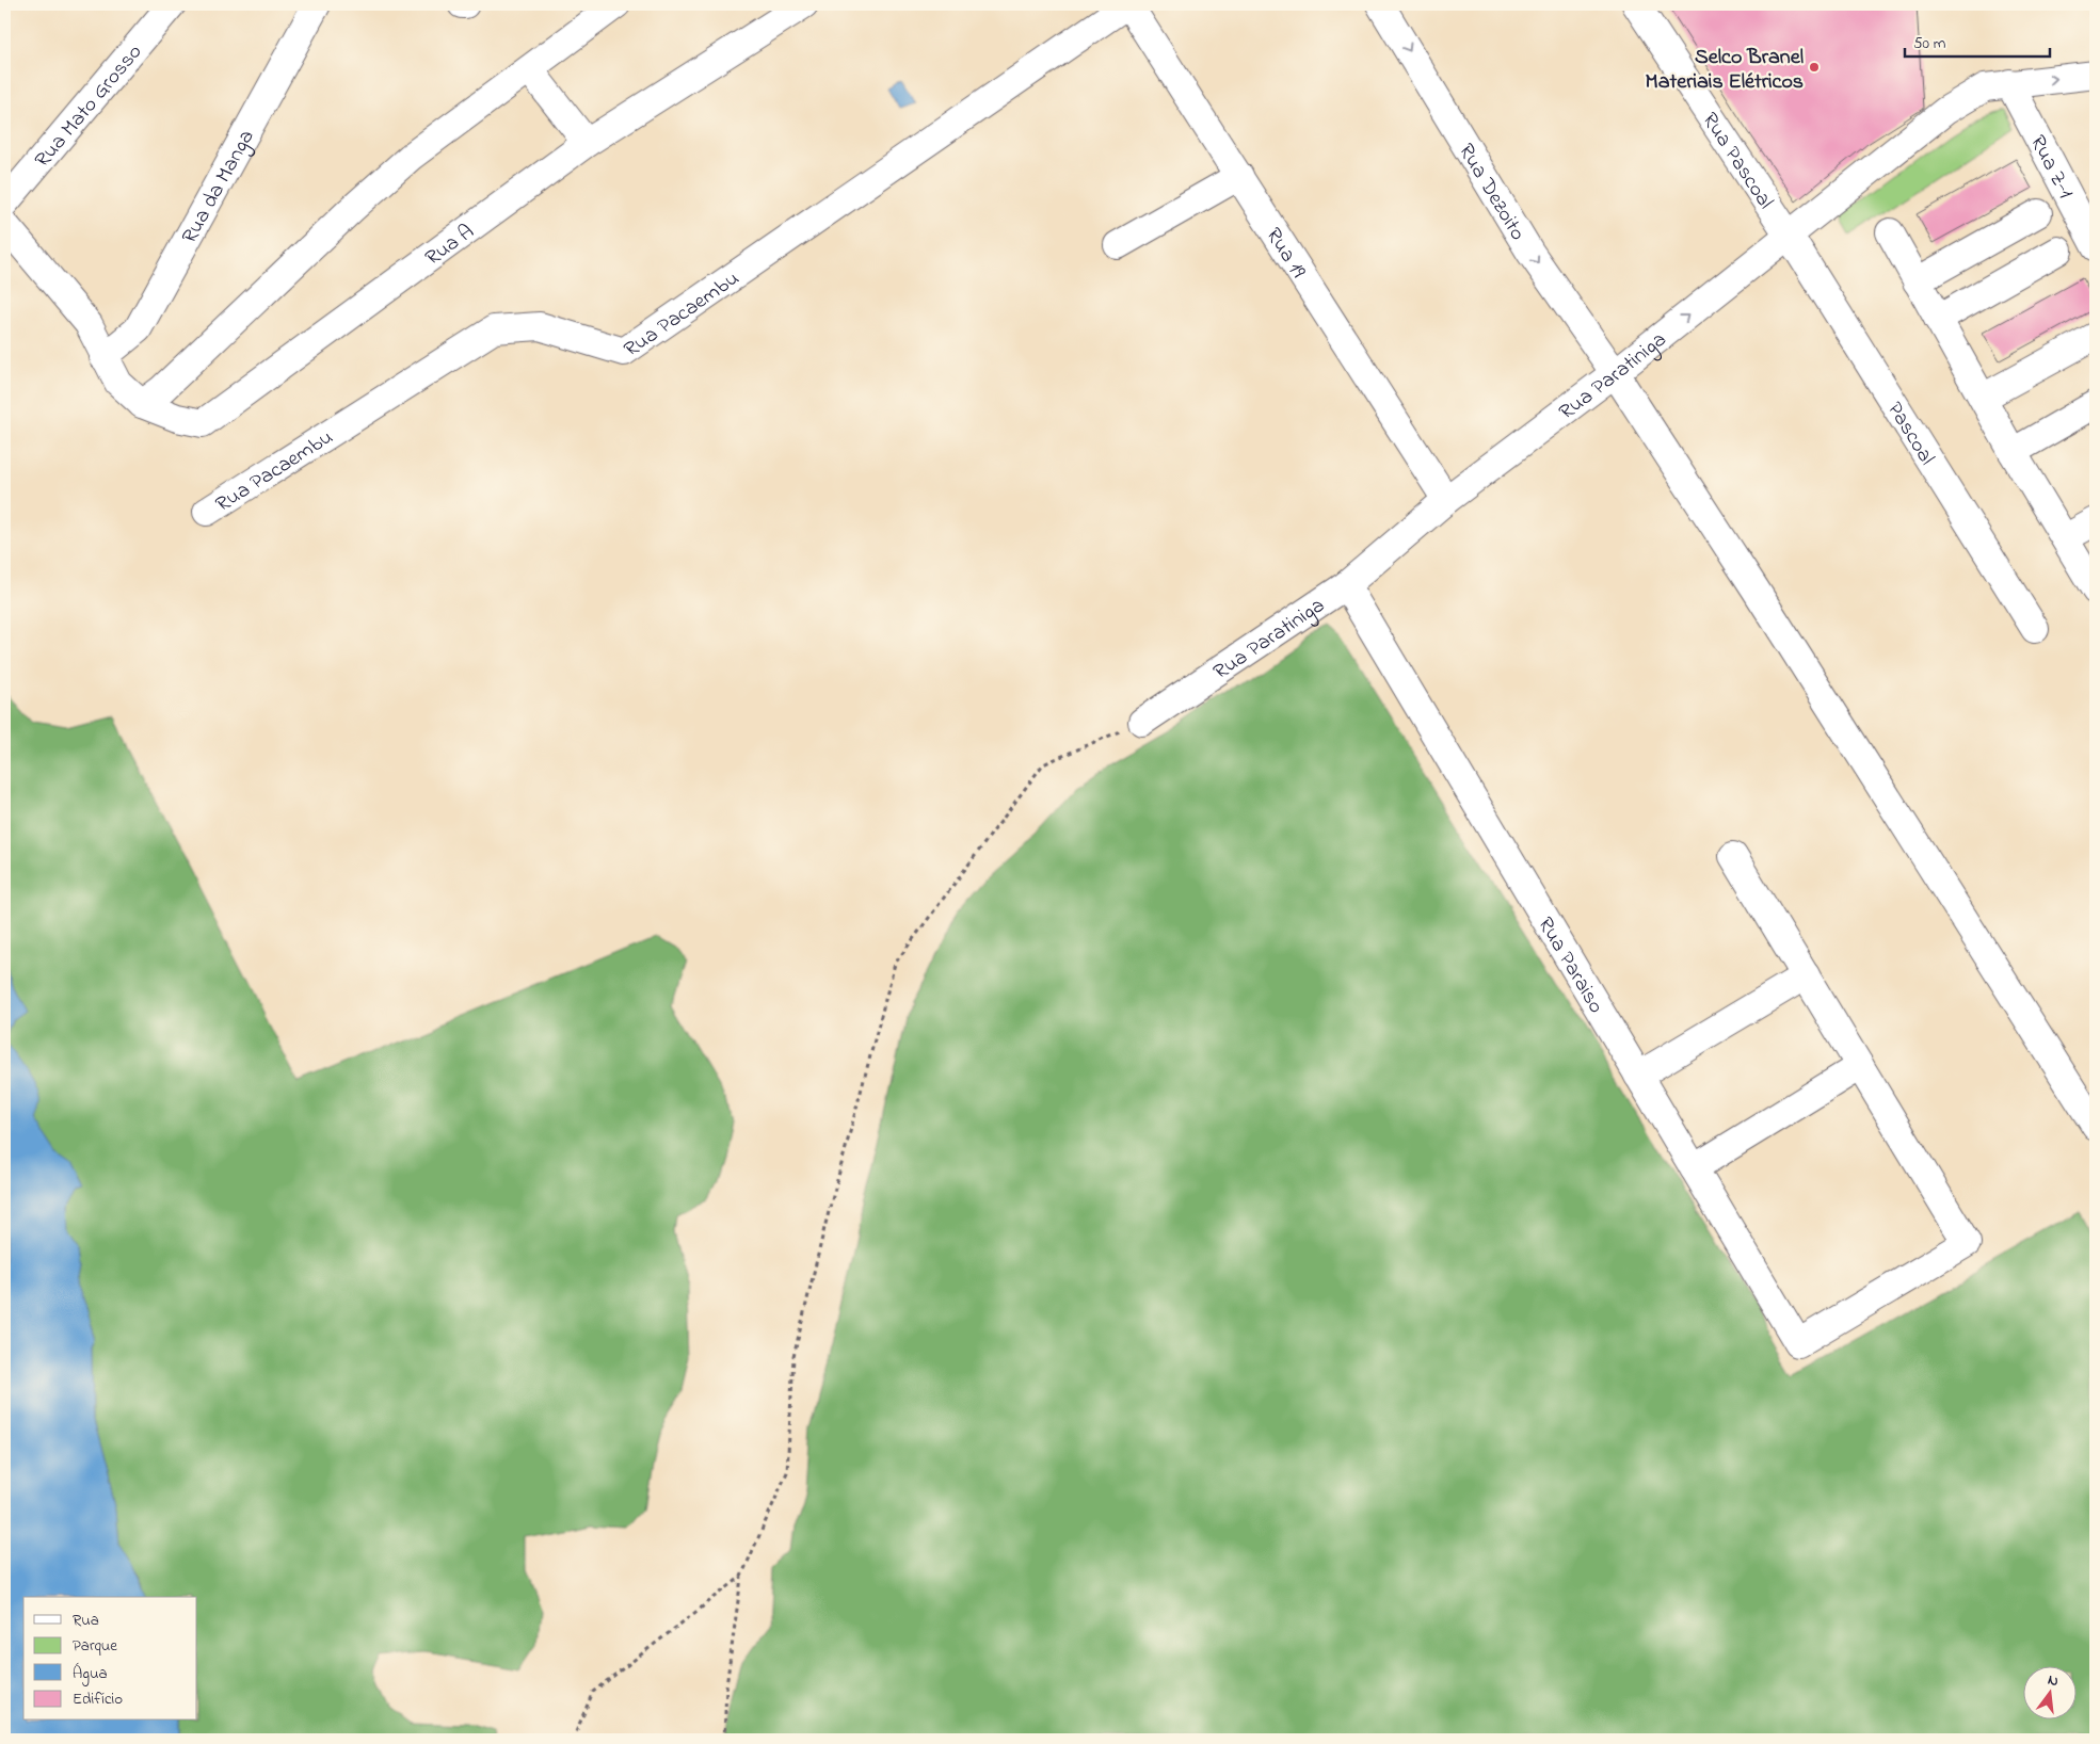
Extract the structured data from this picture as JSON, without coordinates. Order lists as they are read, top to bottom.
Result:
{
  "streets": {
    "street": [
      "Rua Mato Grosso",
      "Rua Pascoal",
      "Rua Z-1",
      "Rua da Manga",
      "Rua Dezoito",
      "Rua A",
      "Rua 19",
      "Rua Pacaembu",
      "Rua Paratiniga",
      "Pascoal",
      "Rua Paraiso"
    ]
  },
  "crossings": [
    ["Rua Pascoal", "Rua Paratiniga"],
    ["Rua Pascoal", "Pascoal"],
    ["Rua Z-1", "Rua Paratiniga"],
    ["Rua da Manga", "Rua A"],
    ["Rua Dezoito", "Rua Paratiniga"],
    ["Rua 19", "Rua Pacaembu"],
    ["Rua 19", "Rua Paratiniga"],
    ["Rua Paratiniga", "Pascoal"],
    ["Rua Paratiniga", "Rua Paraiso"]
  ],
  "places": ["Selco Branel Materiais Elétricos"],
  "legend": [
    "Rua",
    "Parque",
    "Água",
    "Edifício"
  ],
  "scale_bar": "50 m",
  "north": "top"
}
